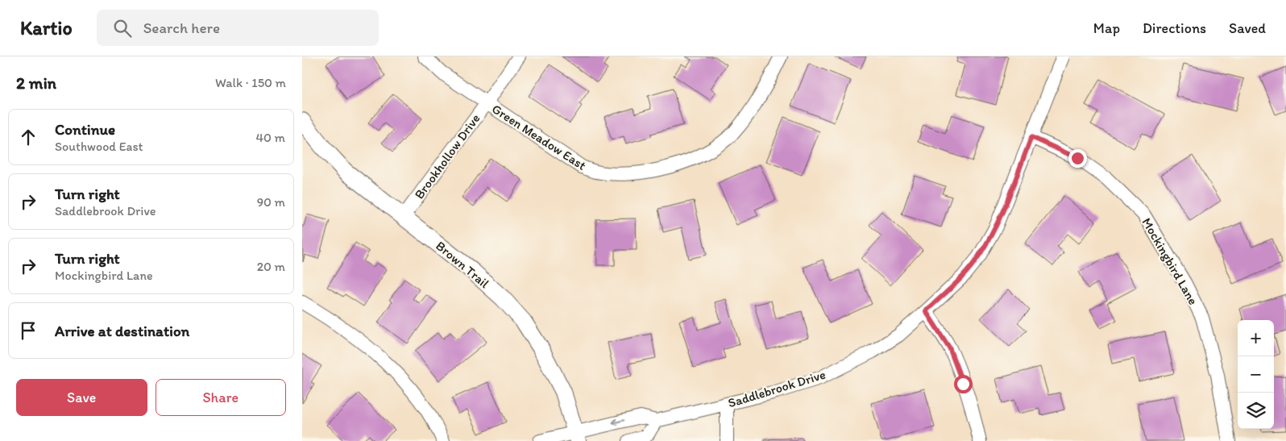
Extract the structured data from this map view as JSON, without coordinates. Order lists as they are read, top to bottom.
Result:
{
  "streets": {
    "street": [
      "Green Meadow East",
      "Brookhollow Drive",
      "Mockingbird Lane",
      "Brown Trail",
      "Saddlebrook Drive"
    ]
  },
  "crossings": [
    ["Green Meadow East", "Brookhollow Drive"],
    ["Brookhollow Drive", "Brown Trail"],
    ["Mockingbird Lane", "Saddlebrook Drive"],
    ["Brown Trail", "Saddlebrook Drive"]
  ],
  "page": {
    "header": "Kartio",
    "search": "Search here",
    "nav": ["Map", "Directions", "Saved"],
    "heading": ["2 min", "Walk · 150 m"],
    "list": [
      ["Continue", "Southwood East", "40 m"],
      ["Turn right", "Saddlebrook Drive", "90 m"],
      ["Turn right", "Mockingbird Lane", "20 m"],
      "Arrive at destination"
    ],
    "map_buttons": ["+", "−"],
    "buttons": ["Save", "Share"]
  }
}
